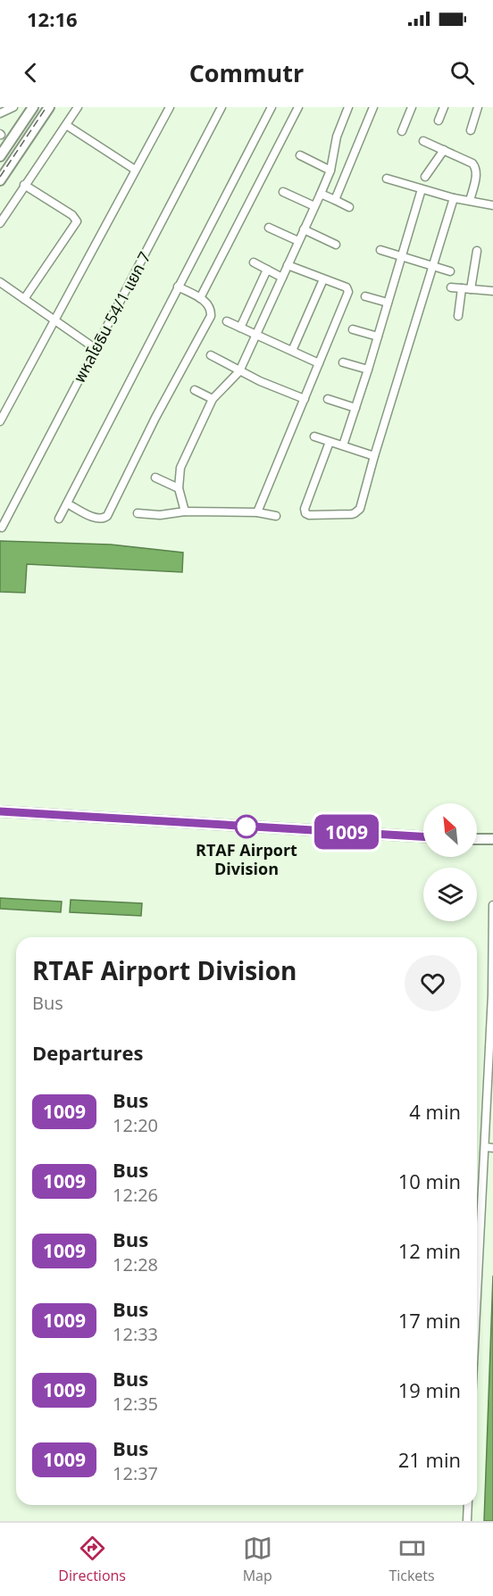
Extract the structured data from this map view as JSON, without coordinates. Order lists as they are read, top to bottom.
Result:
{
  "streets": {
    "street": ["พหลโยธิน 54/1 แยก 7"]
  },
  "places": ["RTAF Airport Division"],
  "lines": ["bus line 1009"],
  "north": "top left",
  "page": {
    "status": "12:16",
    "header": "Commutr",
    "on_map": "1009",
    "heading": [
      ["RTAF Airport Division", "Bus"],
      "Departures"
    ],
    "list": [
      {
        "mark": "1009",
        "name": "Bus",
        "note": "12:20",
        "value": "4 min"
      },
      {
        "mark": "1009",
        "name": "Bus",
        "note": "12:26",
        "value": "10 min"
      },
      {
        "mark": "1009",
        "name": "Bus",
        "note": "12:28",
        "value": "12 min"
      },
      {
        "mark": "1009",
        "name": "Bus",
        "note": "12:33",
        "value": "17 min"
      },
      {
        "mark": "1009",
        "name": "Bus",
        "note": "12:35",
        "value": "19 min"
      },
      {
        "mark": "1009",
        "name": "Bus",
        "note": "12:37",
        "value": "21 min"
      }
    ],
    "tabs": ["Directions", "Map", "Tickets"]
  }
}
